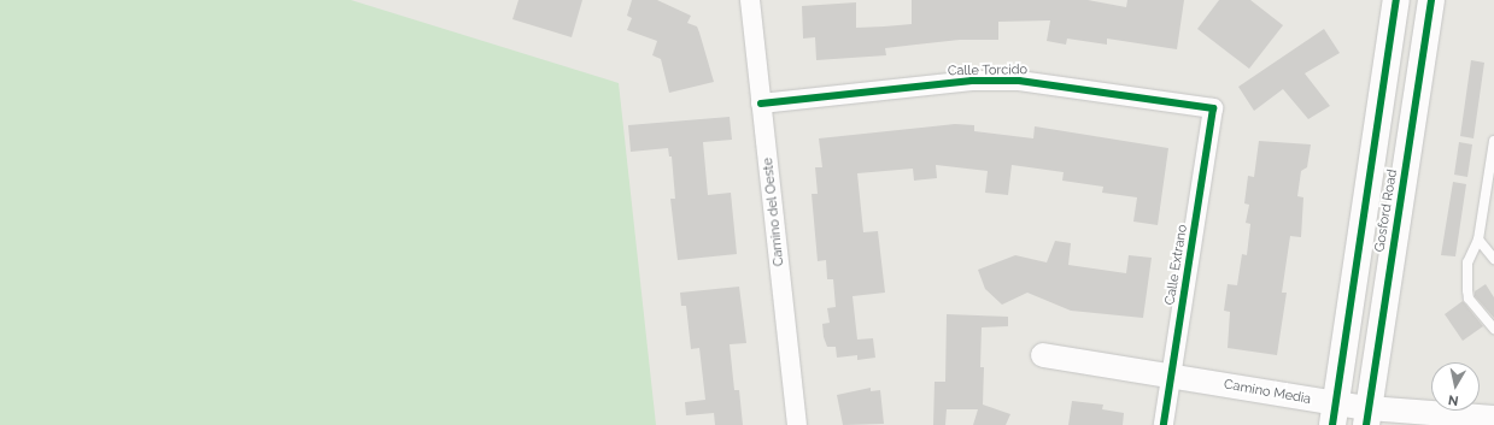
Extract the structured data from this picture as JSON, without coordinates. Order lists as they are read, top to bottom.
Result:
{
  "streets": {
    "main road": ["Gosford Road"],
    "street": [
      "Calle Torcido",
      "Camino del Oeste",
      "Calle Extrano",
      "Camino Media"
    ]
  },
  "crossings": [
    ["Calle Torcido", "Camino del Oeste"],
    ["Calle Torcido", "Calle Extrano"],
    ["Gosford Road", "Camino Media"],
    ["Calle Extrano", "Camino Media"]
  ],
  "north": "bottom"
}
